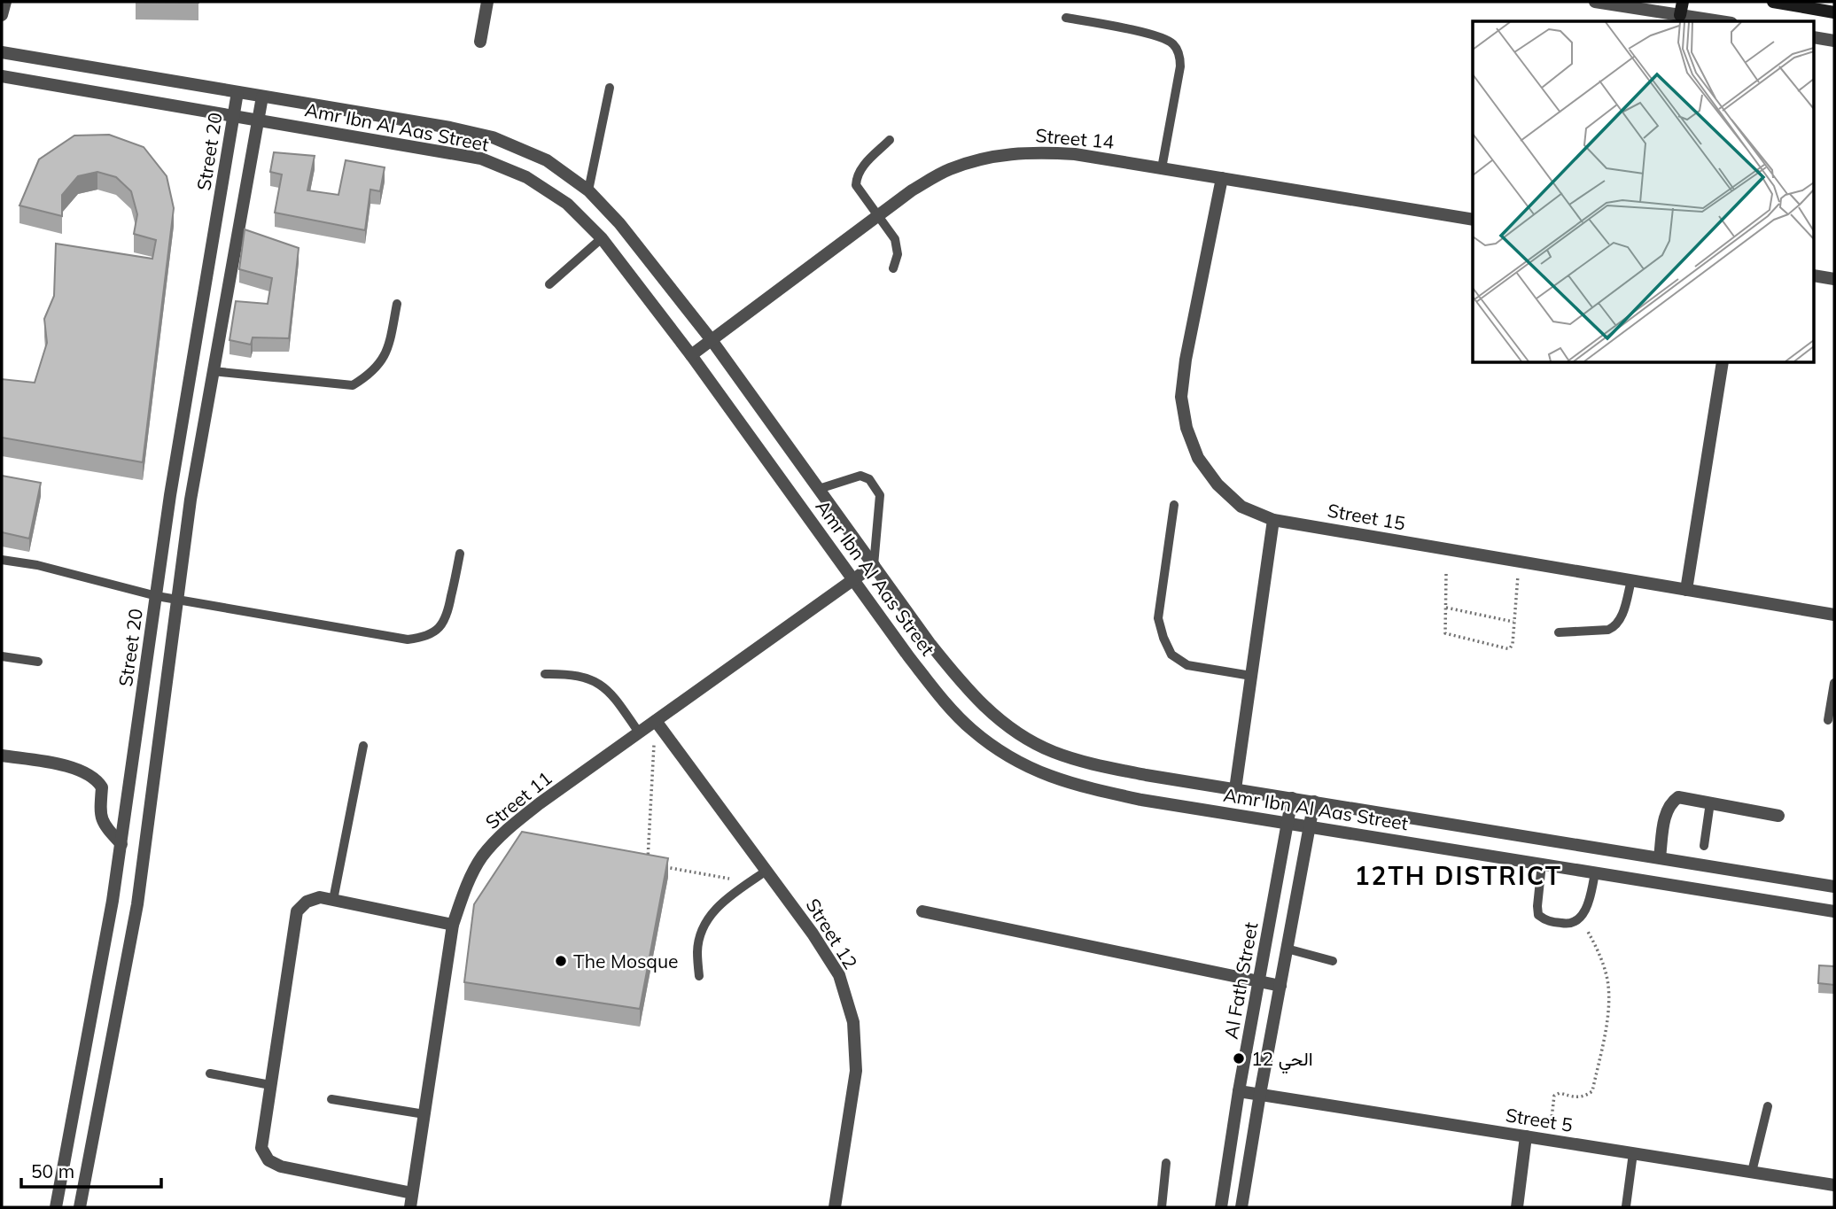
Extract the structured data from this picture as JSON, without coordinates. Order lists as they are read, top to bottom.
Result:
{
  "streets": {
    "street": [
      "Amr Ibn Al Aas Street",
      "Street 14",
      "Street 20",
      "Street 15",
      "Street 11",
      "Street 12",
      "Al Fath Street",
      "Street 5"
    ]
  },
  "crossings": [
    ["Amr Ibn Al Aas Street", "Street 14"],
    ["Amr Ibn Al Aas Street", "Street 20"],
    ["Amr Ibn Al Aas Street", "Street 11"],
    ["Amr Ibn Al Aas Street", "Al Fath Street"],
    ["Street 14", "Street 15"],
    ["Street 11", "Street 12"],
    ["Al Fath Street", "Street 5"]
  ],
  "districts": ["12TH DISTRICT"],
  "places": ["The Mosque", "الحي 12"],
  "scale_bar": "50 m"
}
